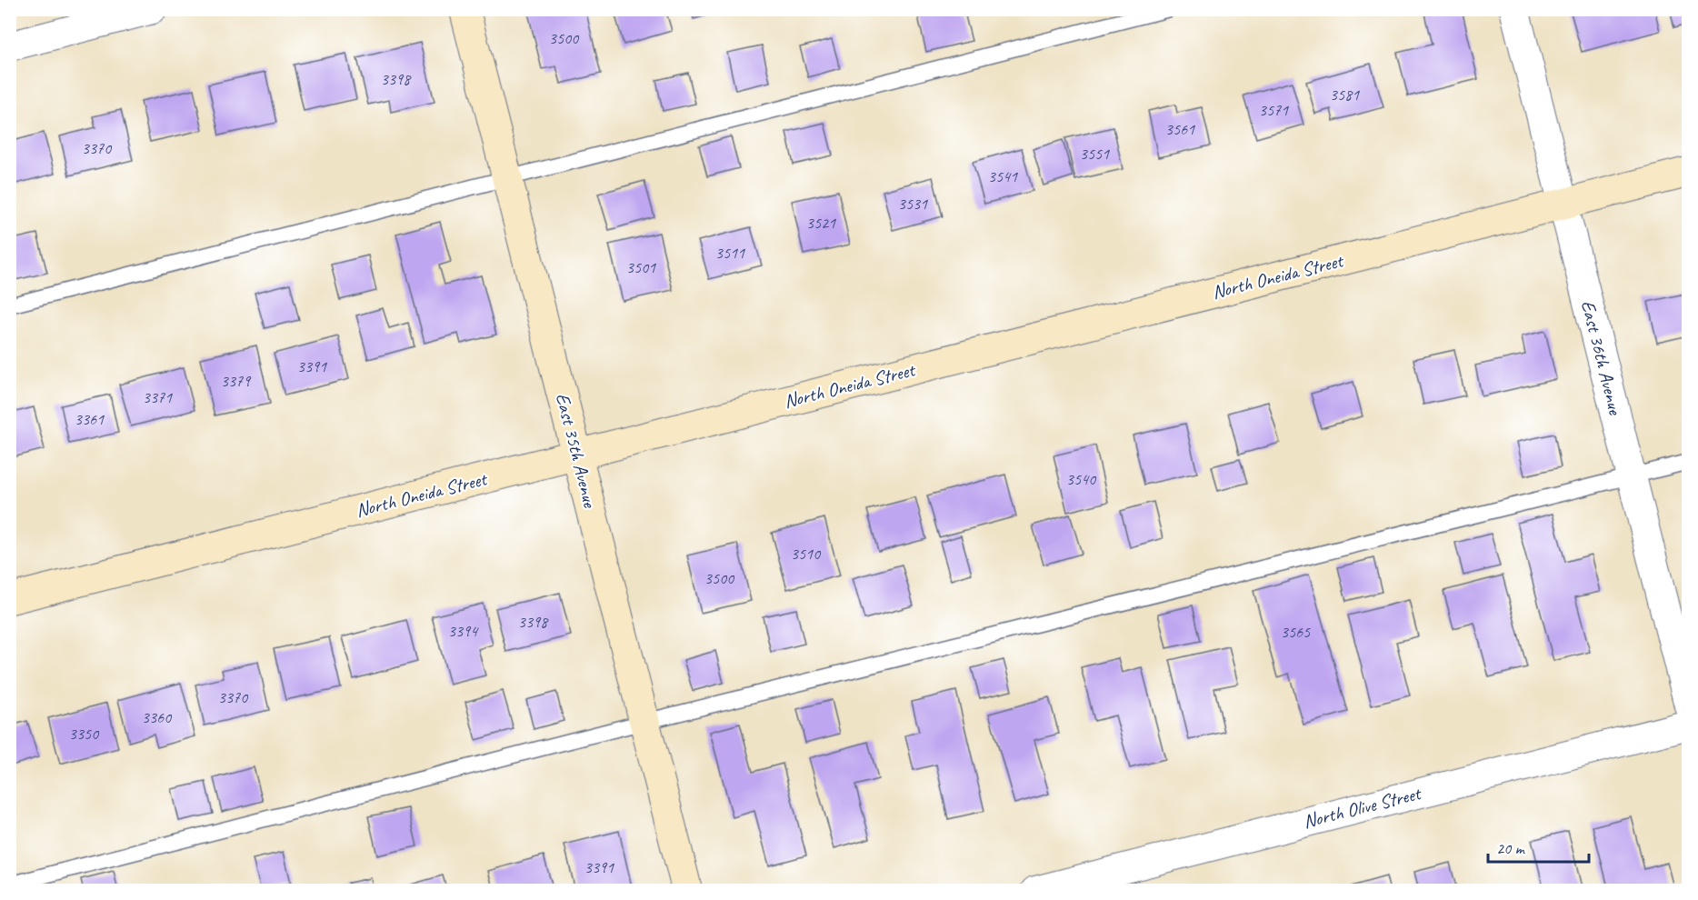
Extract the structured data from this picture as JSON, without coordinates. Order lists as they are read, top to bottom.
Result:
{
  "streets": {
    "street": [
      "North Oneida Street",
      "East 36th Avenue",
      "East 35th Avenue",
      "North Olive Street"
    ]
  },
  "crossings": [
    ["North Oneida Street", "East 36th Avenue"],
    ["North Oneida Street", "East 35th Avenue"]
  ],
  "house_numbers": [
    "3500",
    "3398",
    "3581",
    "3571",
    "3561",
    "3370",
    "3551",
    "3541",
    "3531",
    "3521",
    "3511",
    "3501",
    "3391",
    "3379",
    "3371",
    "3361",
    "3540",
    "3510",
    "3500",
    "3398",
    "3394",
    "3565",
    "3370",
    "3360",
    "3350",
    "3391"
  ],
  "scale_bar": "20 m"
}
